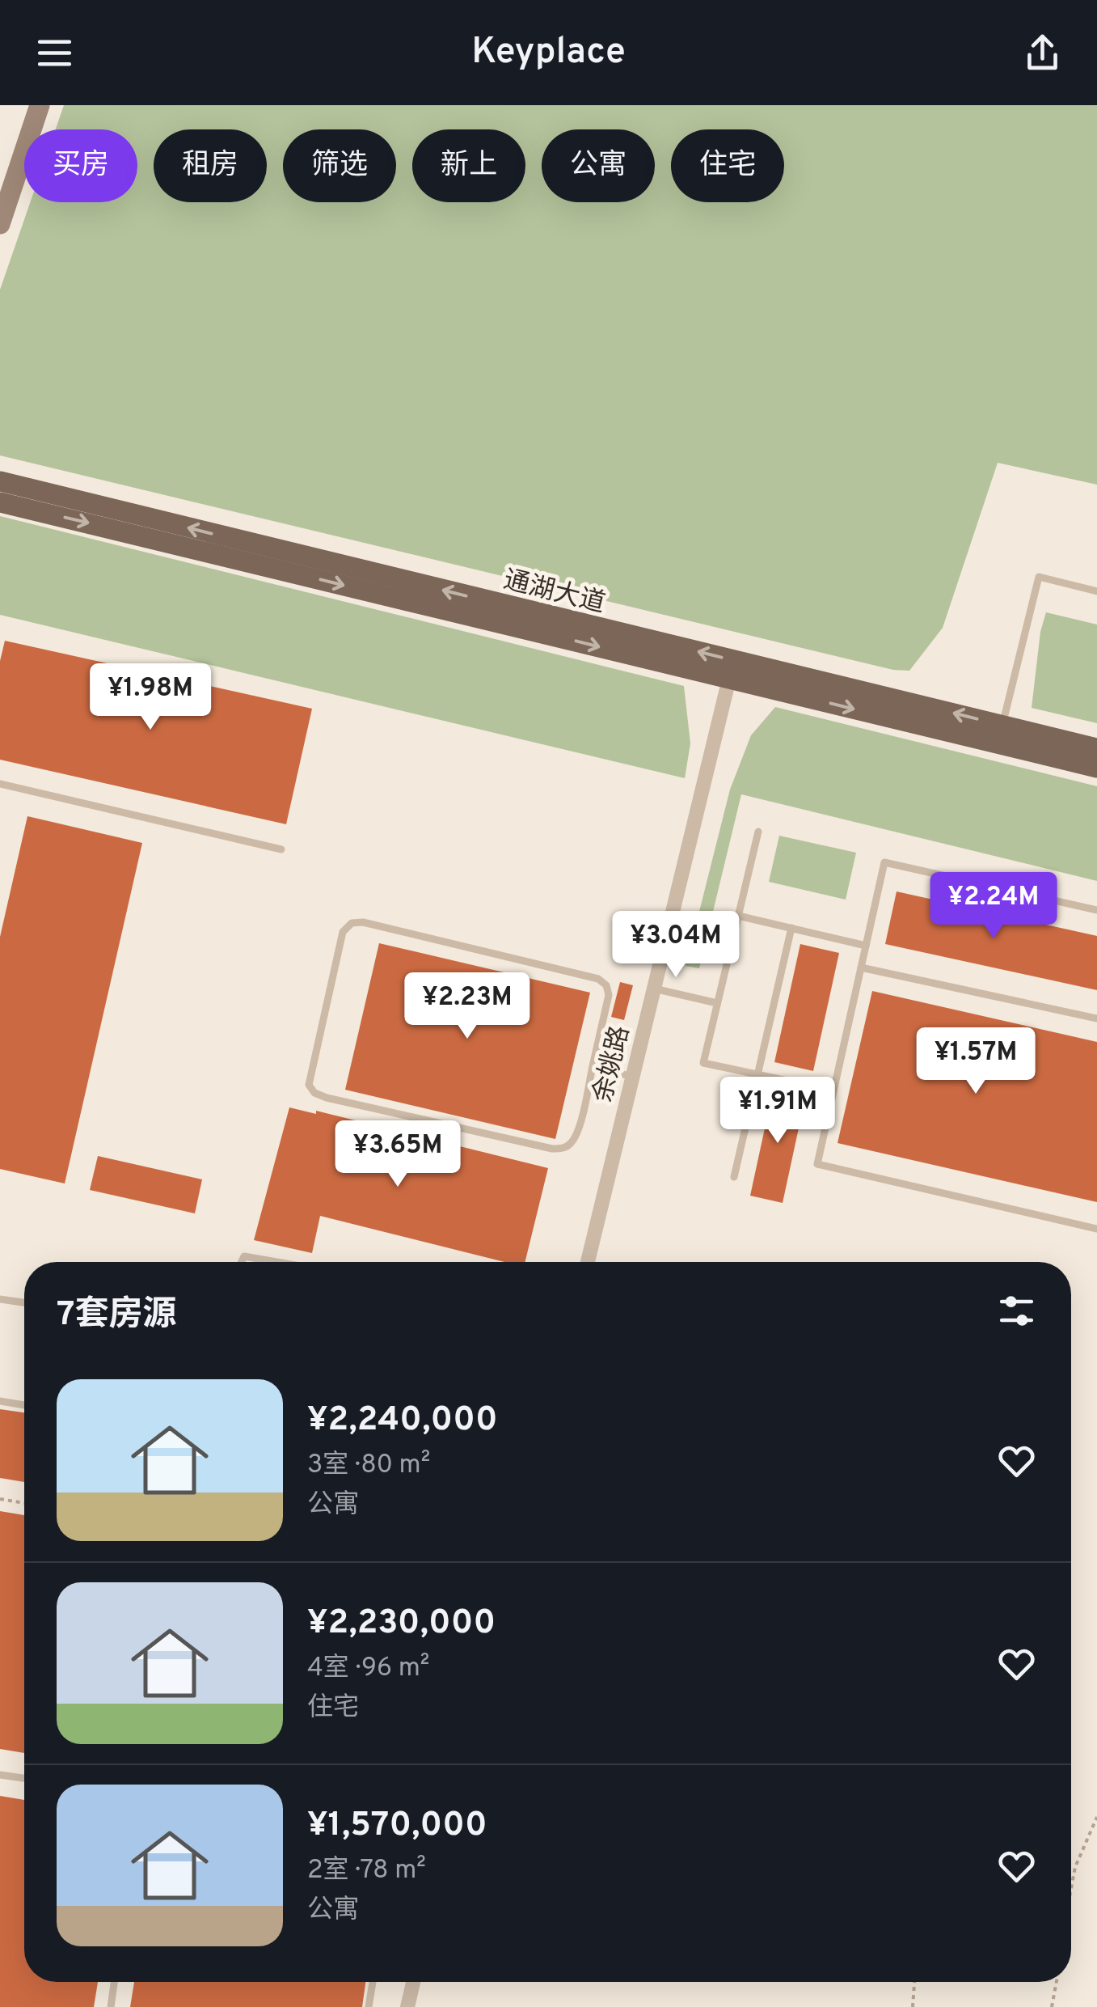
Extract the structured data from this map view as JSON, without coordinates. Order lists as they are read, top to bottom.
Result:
{
  "streets": {
    "main road": ["通湖大道"],
    "street": ["余姚路"]
  },
  "crossings": [
    ["通湖大道", "余姚路"]
  ],
  "page": {
    "header": "Keyplace",
    "chip": [
      "买房",
      "租房",
      "筛选",
      "新上",
      "公寓",
      "住宅"
    ],
    "price": [
      "¥1.98M",
      "¥2.24M",
      "¥3.04M",
      "¥2.23M",
      "¥1.57M",
      "¥1.91M",
      "¥3.65M"
    ],
    "heading": "7套房源",
    "list": [
      {
        "name": "¥2,240,000",
        "note": "3室 · 80 m² · 公寓"
      },
      {
        "name": "¥2,230,000",
        "note": "4室 · 96 m² · 住宅"
      },
      {
        "name": "¥1,570,000",
        "note": "2室 · 78 m² · 公寓"
      }
    ]
  }
}
